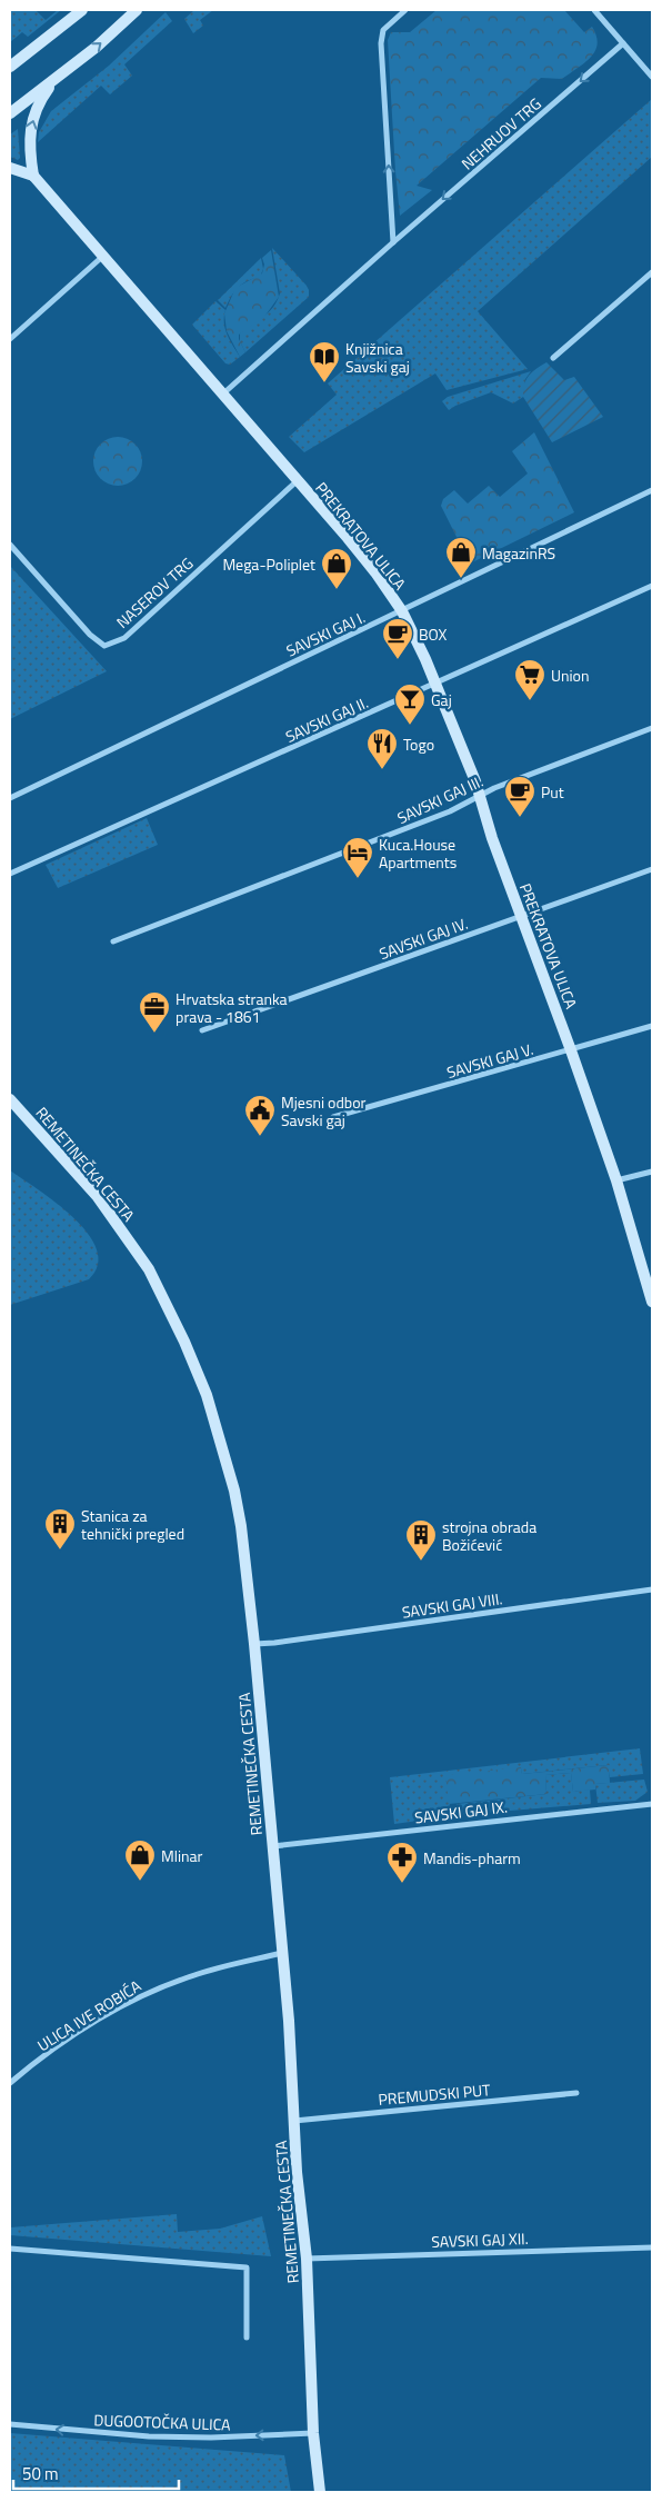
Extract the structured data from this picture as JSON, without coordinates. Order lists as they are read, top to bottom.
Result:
{
  "streets": {
    "main road": ["PREKRATOVA ULICA", "REMETINEČKA CESTA"],
    "street": [
      "NEHRUOV TRG",
      "NASEROV TRG",
      "SAVSKI GAJ I.",
      "SAVSKI GAJ II.",
      "SAVSKI GAJ III.",
      "SAVSKI GAJ IV.",
      "SAVSKI GAJ V.",
      "SAVSKI GAJ VIII.",
      "SAVSKI GAJ IX.",
      "ULICA IVE ROBIĆA",
      "PREMUDSKI PUT",
      "SAVSKI GAJ XII.",
      "DUGOOTOČKA ULICA"
    ]
  },
  "crossings": [
    ["NEHRUOV TRG", "PREKRATOVA ULICA"],
    ["PREKRATOVA ULICA", "NASEROV TRG"],
    ["PREKRATOVA ULICA", "SAVSKI GAJ I."],
    ["PREKRATOVA ULICA", "SAVSKI GAJ II."],
    ["PREKRATOVA ULICA", "SAVSKI GAJ III."],
    ["PREKRATOVA ULICA", "SAVSKI GAJ IV."],
    ["PREKRATOVA ULICA", "SAVSKI GAJ V."],
    ["REMETINEČKA CESTA", "SAVSKI GAJ VIII."],
    ["REMETINEČKA CESTA", "SAVSKI GAJ IX."],
    ["REMETINEČKA CESTA", "ULICA IVE ROBIĆA"],
    ["REMETINEČKA CESTA", "PREMUDSKI PUT"],
    ["REMETINEČKA CESTA", "SAVSKI GAJ XII."],
    ["REMETINEČKA CESTA", "DUGOOTOČKA ULICA"]
  ],
  "one_way": ["NEHRUOV TRG", "DUGOOTOČKA ULICA"],
  "places": {
    "library": ["Knjižnica Savski gaj"],
    "shop": ["MagazinRS", "Mega-Poliplet", "Mlinar"],
    "cafe": ["BOX", "Put"],
    "supermarket": ["Union"],
    "bar": ["Gaj"],
    "restaurant": ["Togo"],
    "hotel": ["Kuca.House Apartments"],
    "office": ["Hrvatska stranka prava - 1861"],
    "public building": ["Mjesni odbor Savski gaj"],
    "building": ["Stanica za tehnički pregled", "strojna obrada Božićević"],
    "pharmacy": ["Mandis-pharm"]
  },
  "scale_bar": "50 m"
}
